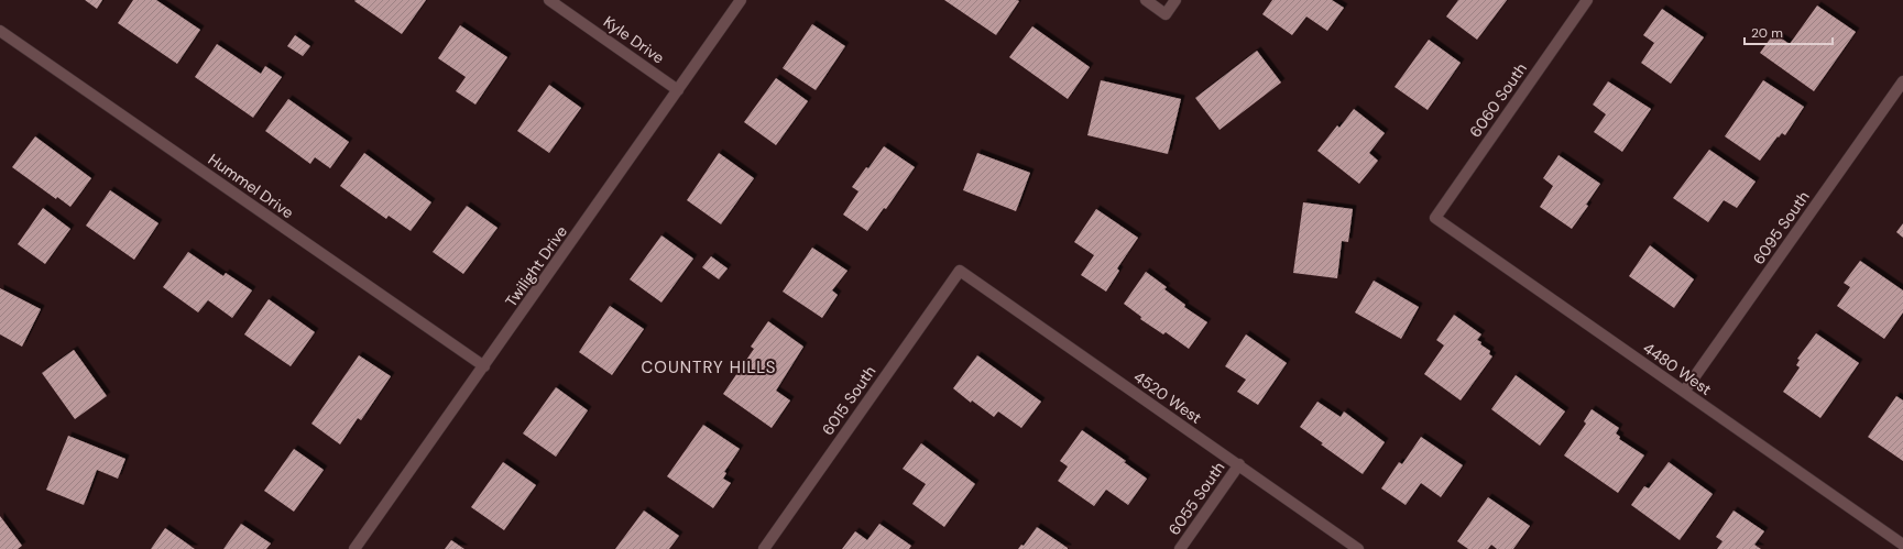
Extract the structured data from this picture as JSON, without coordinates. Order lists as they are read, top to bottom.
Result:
{
  "streets": {
    "street": [
      "Kyle Drive",
      "6060 South",
      "Hummel Drive",
      "6095 South",
      "Twilight Drive",
      "4480 West",
      "4520 West",
      "6015 South",
      "6055 South"
    ]
  },
  "crossings": [
    ["Kyle Drive", "Twilight Drive"],
    ["6060 South", "4480 West"],
    ["Hummel Drive", "Twilight Drive"],
    ["6095 South", "4480 West"],
    ["4520 West", "6015 South"],
    ["4520 West", "6055 South"]
  ],
  "districts": ["COUNTRY HILLS"],
  "scale_bar": "20 m"
}
